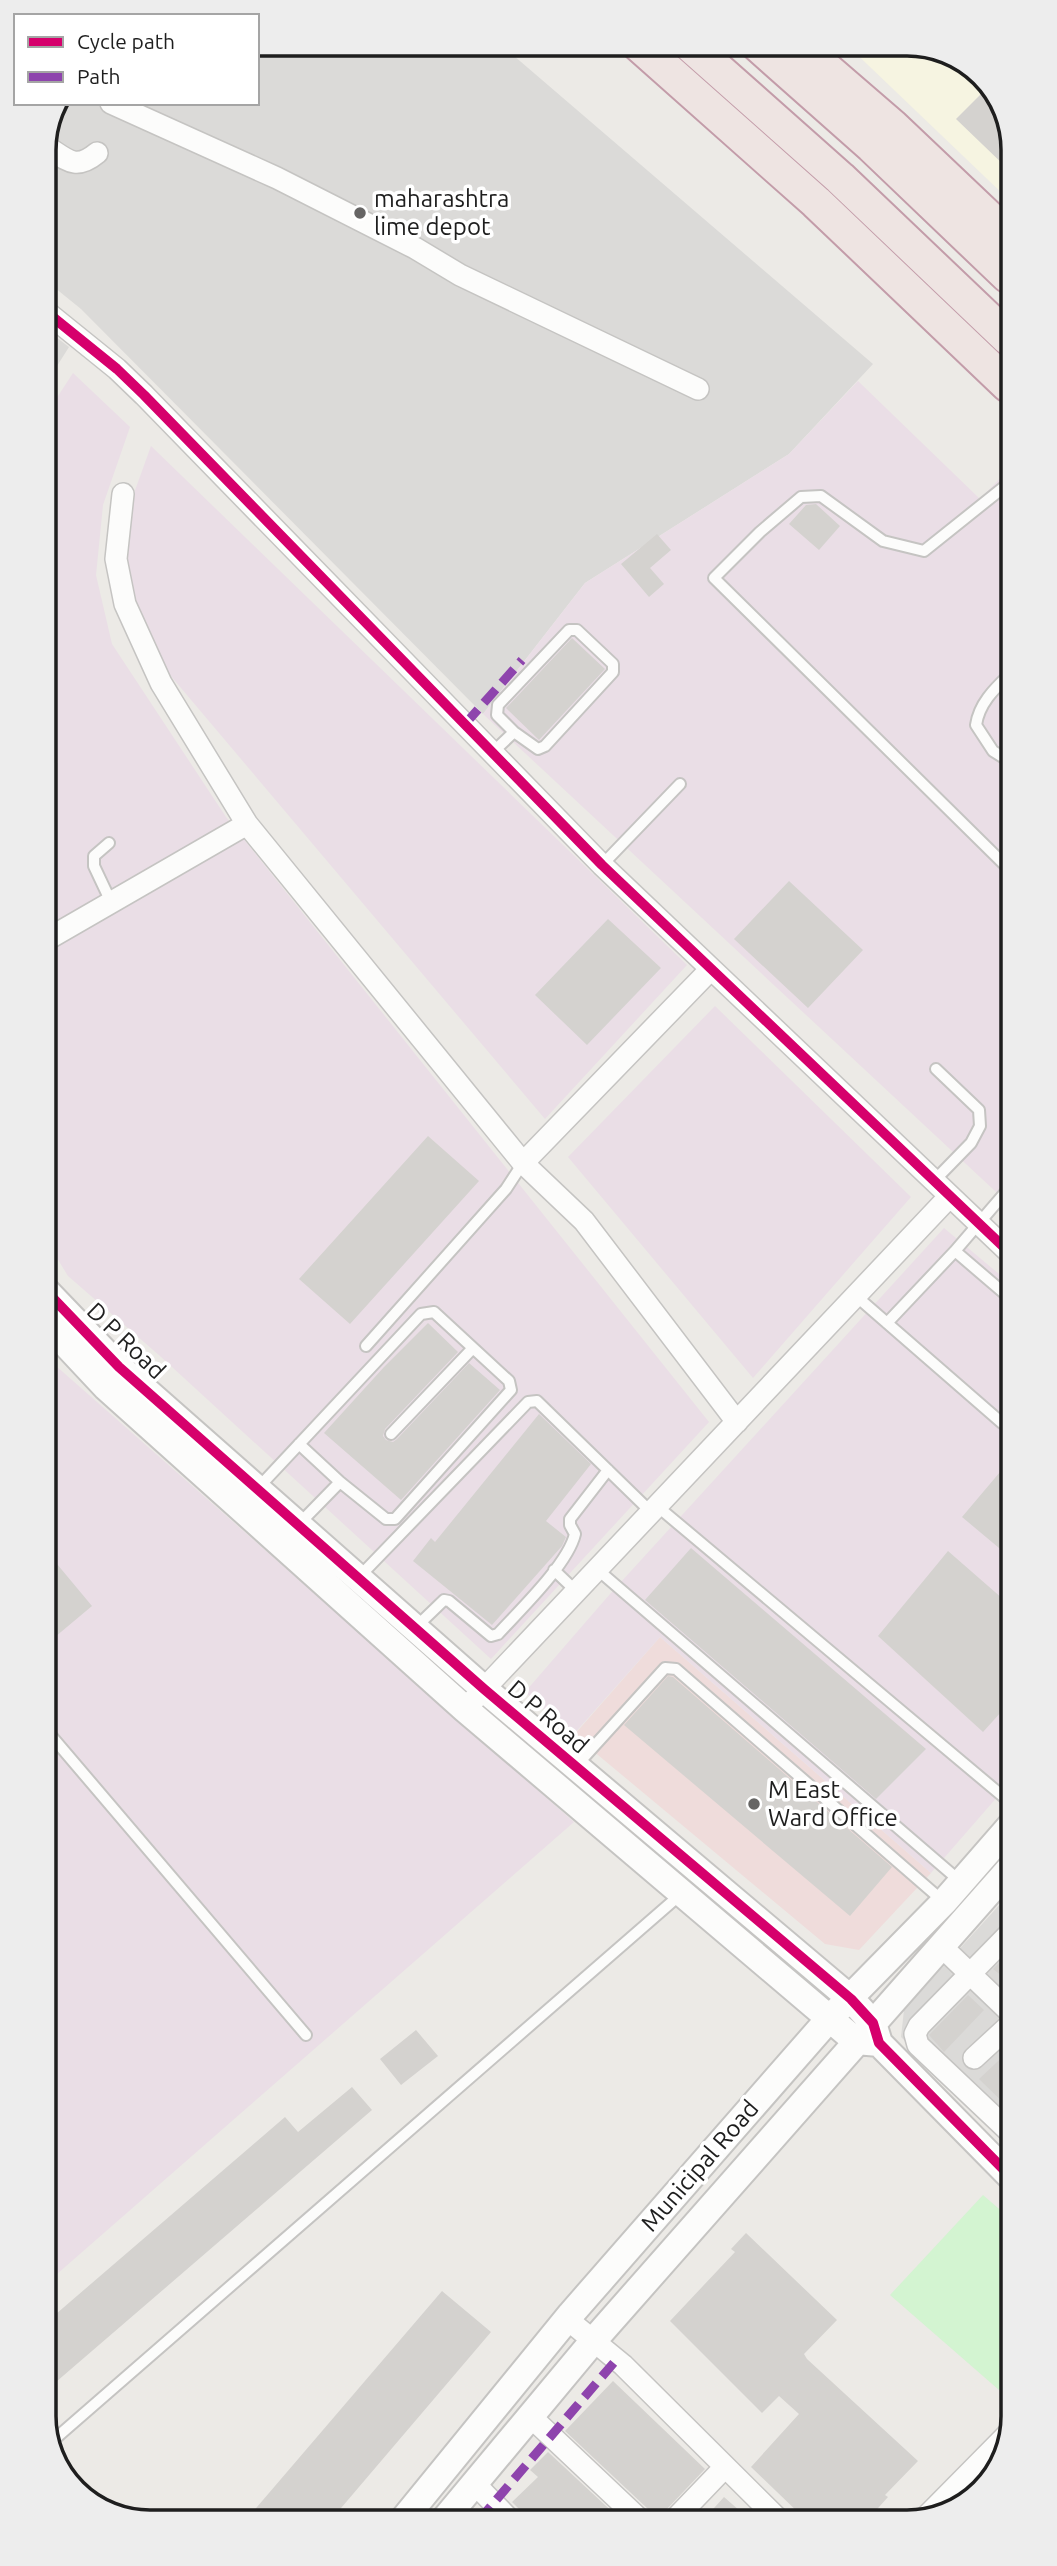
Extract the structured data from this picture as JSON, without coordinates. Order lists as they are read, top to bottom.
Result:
{
  "streets": {
    "street": ["D P Road", "Municipal Road"]
  },
  "crossings": [
    ["D P Road", "Municipal Road"]
  ],
  "places": ["maharashtra lime depot", "M East Ward Office"],
  "legend": ["Cycle path", "Path"]
}
